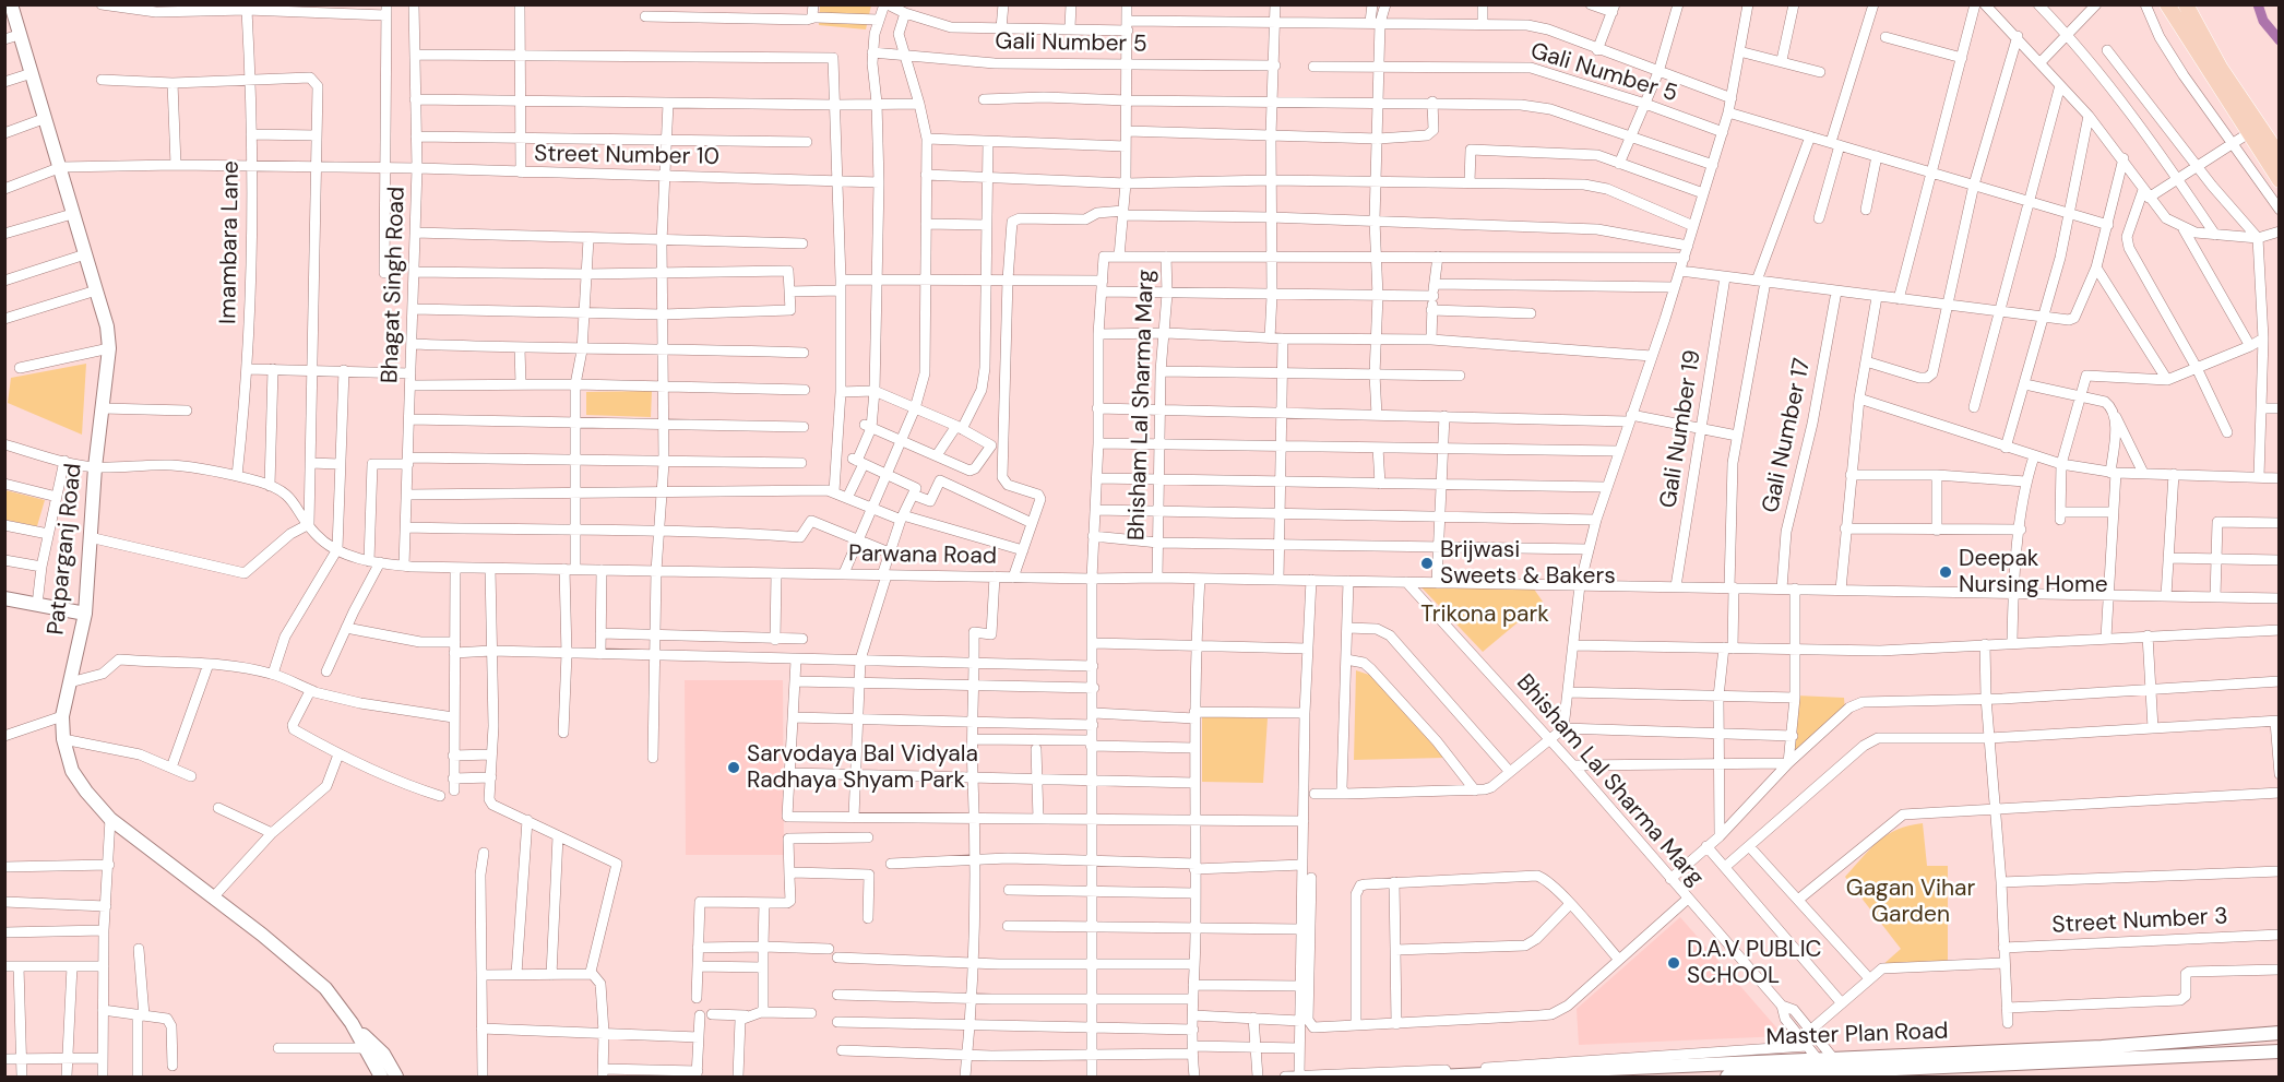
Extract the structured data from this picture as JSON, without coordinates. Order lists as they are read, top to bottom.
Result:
{
  "streets": {
    "street": [
      "Gali Number 5",
      "Street Number 10",
      "Imambara Lane",
      "Bhagat Singh Road",
      "Bhisham Lal Sharma Marg",
      "Gali Number 19",
      "Gali Number 17",
      "Patparganj Road",
      "Parwana Road",
      "Street Number 3",
      "Master Plan Road"
    ]
  },
  "crossings": [
    ["Gali Number 5", "Bhisham Lal Sharma Marg"],
    ["Street Number 10", "Imambara Lane"],
    ["Street Number 10", "Bhagat Singh Road"],
    ["Street Number 10", "Patparganj Road"],
    ["Imambara Lane", "Parwana Road"],
    ["Bhagat Singh Road", "Parwana Road"],
    ["Bhisham Lal Sharma Marg", "Parwana Road"],
    ["Bhisham Lal Sharma Marg", "Master Plan Road"],
    ["Gali Number 19", "Parwana Road"],
    ["Gali Number 17", "Parwana Road"],
    ["Patparganj Road", "Parwana Road"]
  ],
  "parks": ["Trikona park", "Gagan Vihar Garden"],
  "places": [
    "Brijwasi Sweets & Bakers",
    "Deepak Nursing Home",
    "Sarvodaya Bal Vidyala Radhaya Shyam Park",
    "D.A.V PUBLIC SCHOOL"
  ]
}
